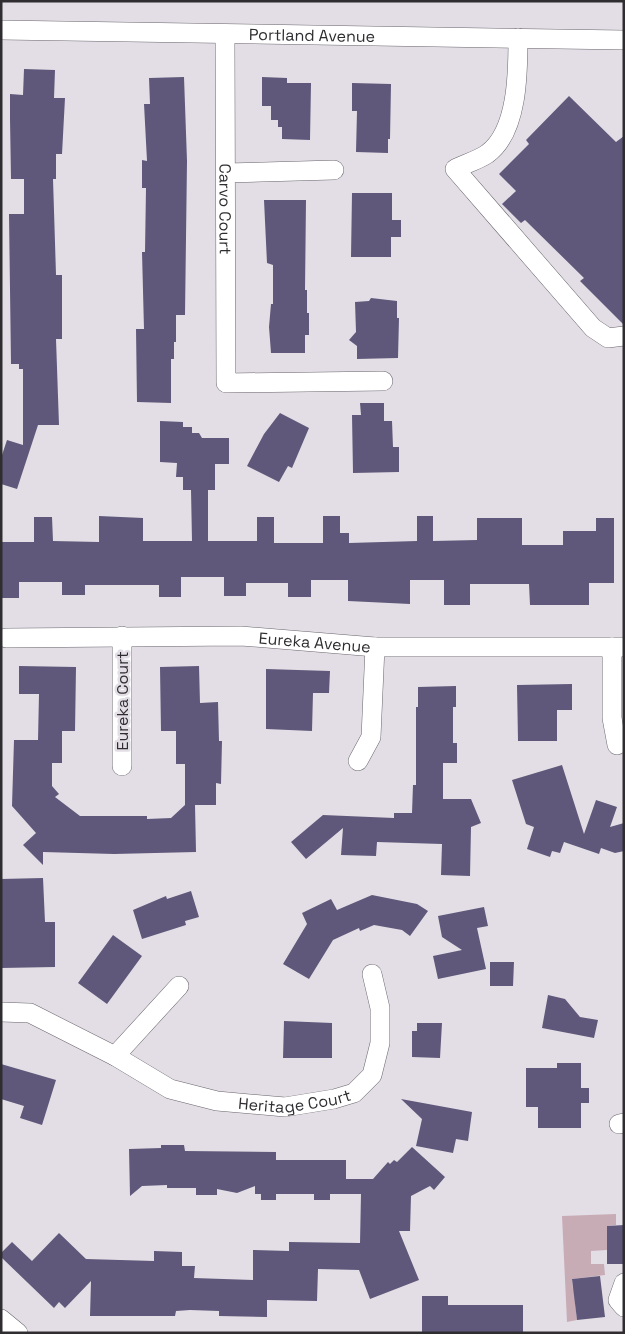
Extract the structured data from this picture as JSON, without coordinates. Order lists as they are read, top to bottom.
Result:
{
  "streets": {
    "street": [
      "Portland Avenue",
      "Carvo Court",
      "Eureka Avenue",
      "Eureka Court",
      "Heritage Court"
    ]
  },
  "crossings": [
    ["Portland Avenue", "Carvo Court"],
    ["Eureka Avenue", "Eureka Court"]
  ]
}
